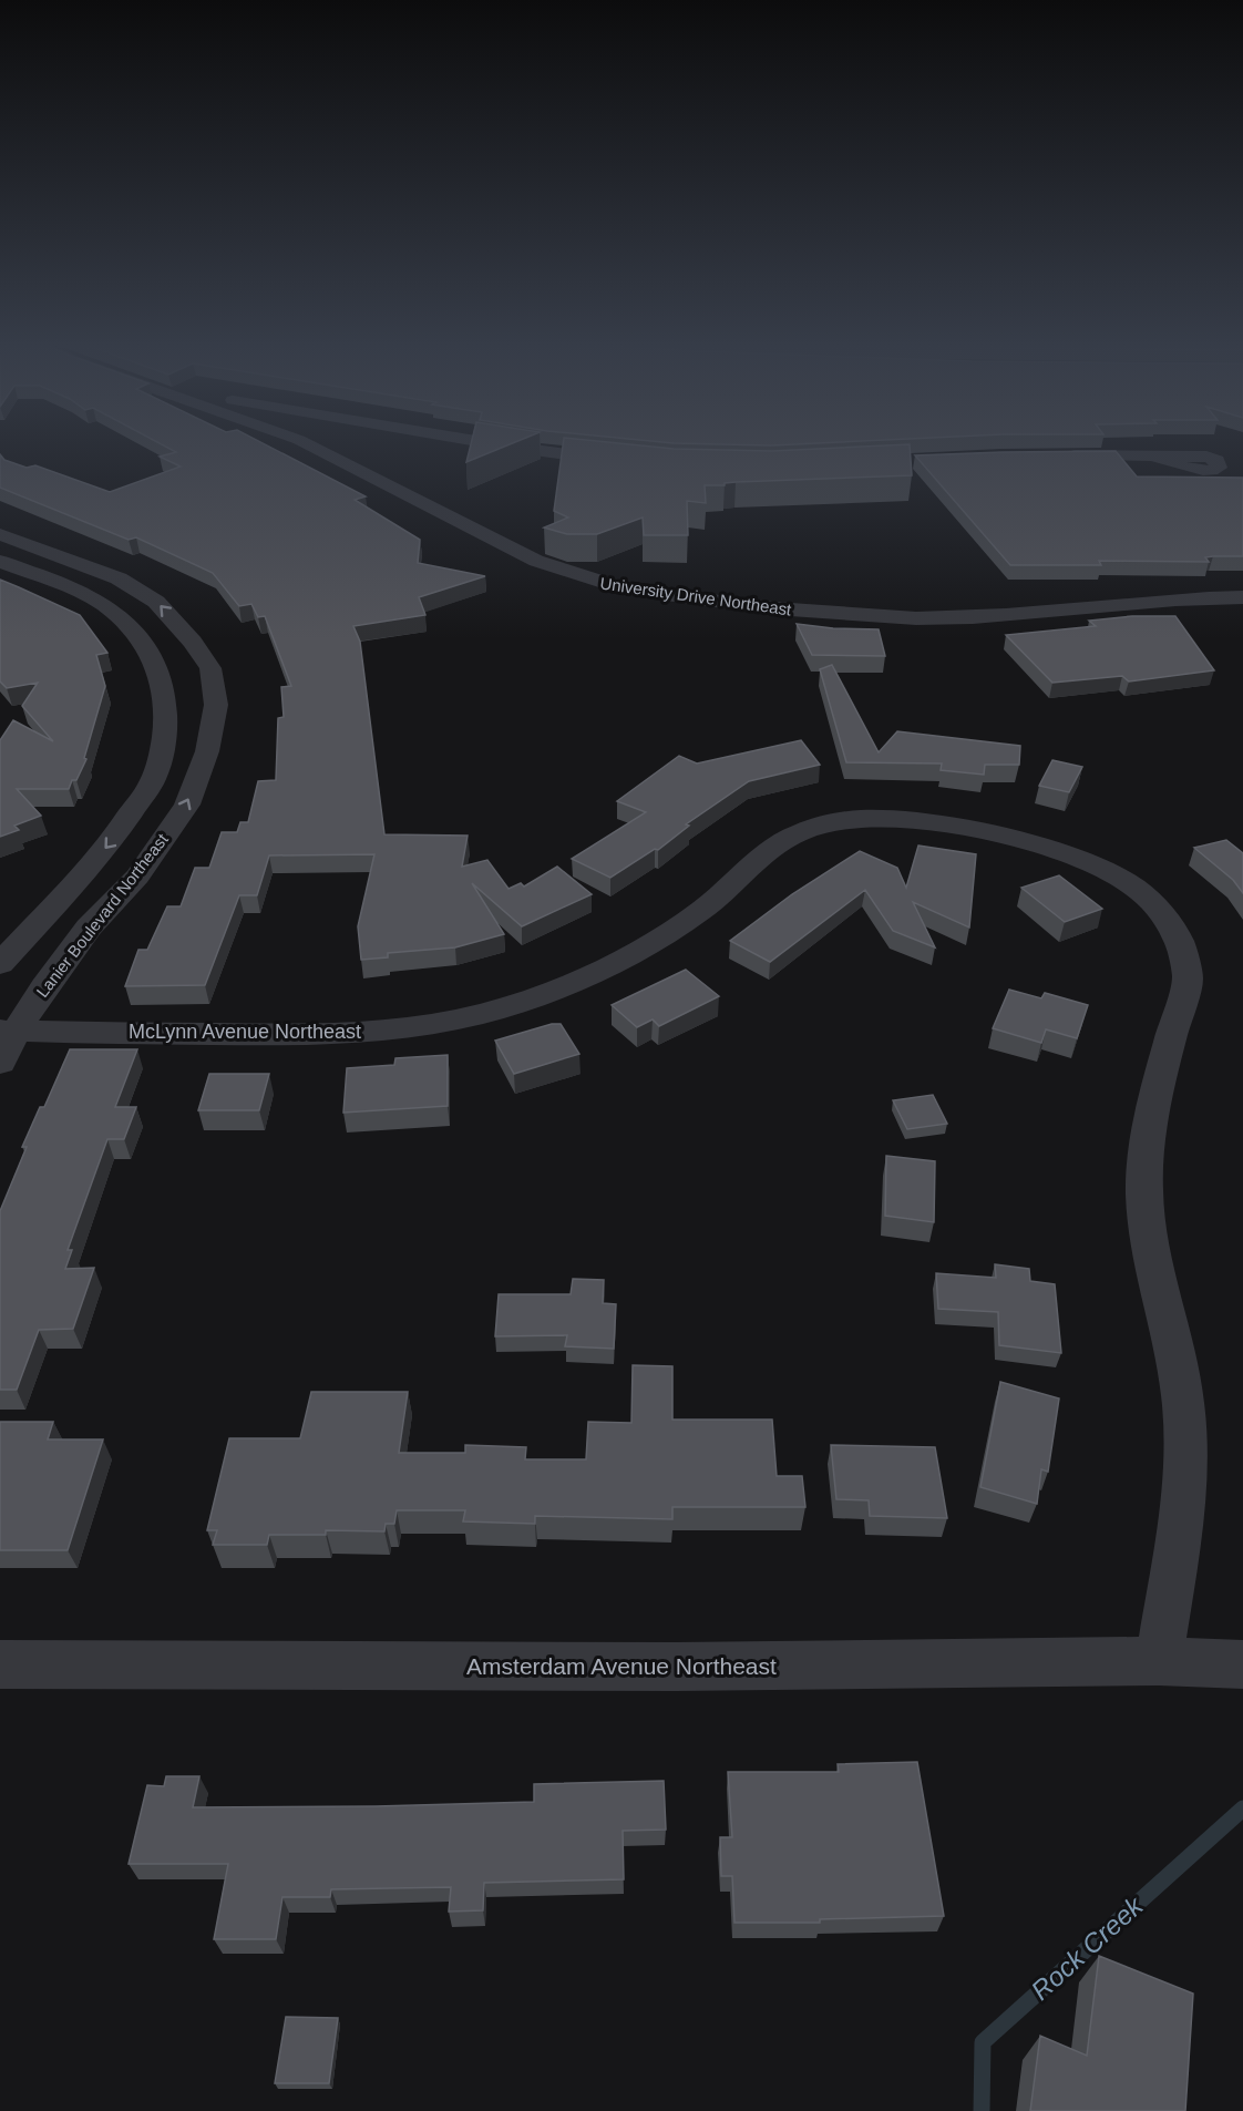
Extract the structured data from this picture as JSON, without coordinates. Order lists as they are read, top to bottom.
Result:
{
  "streets": {
    "street": [
      "University Drive Northeast",
      "Lanier Boulevard Northeast",
      "McLynn Avenue Northeast",
      "Amsterdam Avenue Northeast"
    ]
  },
  "crossings": [
    ["Lanier Boulevard Northeast", "McLynn Avenue Northeast"],
    ["McLynn Avenue Northeast", "Amsterdam Avenue Northeast"]
  ],
  "water": ["Rock Creek"]
}
